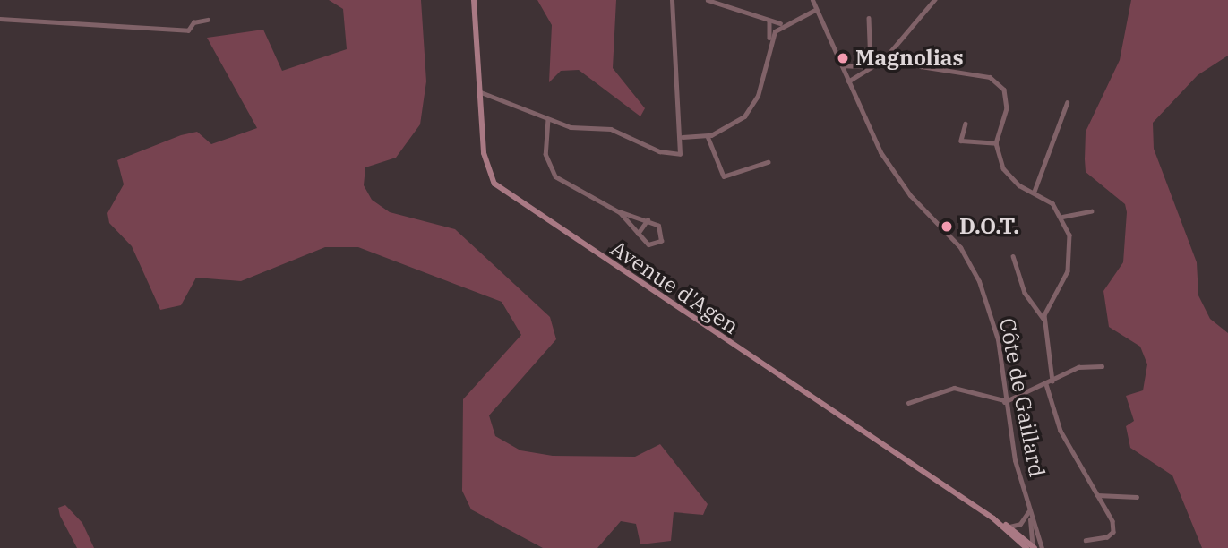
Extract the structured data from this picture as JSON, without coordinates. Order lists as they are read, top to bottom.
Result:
{
  "streets": {
    "main road": ["Avenue d'Agen"],
    "street": ["Côte de Gaillard"]
  },
  "places": ["Magnolias", "D.O.T."]
}
